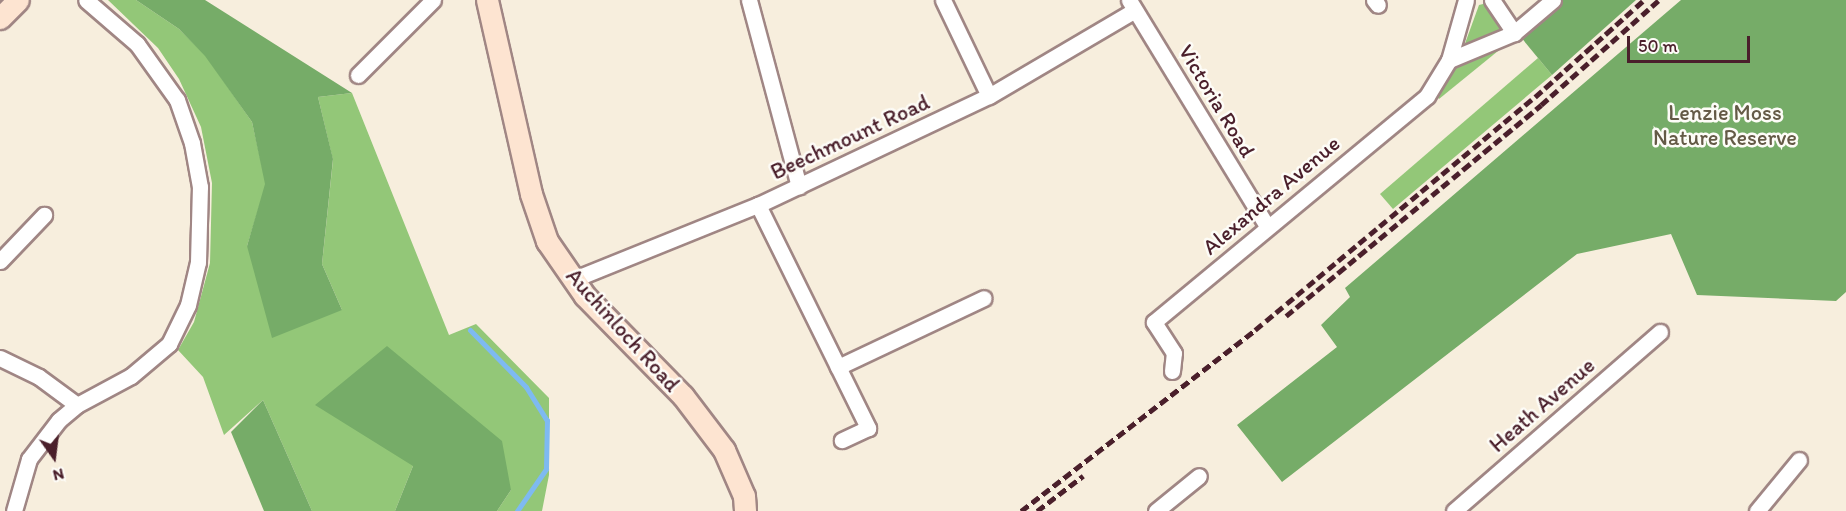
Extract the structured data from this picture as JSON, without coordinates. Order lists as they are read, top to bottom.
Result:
{
  "streets": {
    "main road": ["Auchinloch Road"],
    "street": [
      "Victoria Road",
      "Beechmount Road",
      "Alexandra Avenue",
      "Heath Avenue"
    ]
  },
  "crossings": [
    ["Victoria Road", "Beechmount Road"],
    ["Victoria Road", "Alexandra Avenue"],
    ["Beechmount Road", "Auchinloch Road"]
  ],
  "parks": ["Lenzie Moss Nature Reserve"],
  "scale_bar": "50 m",
  "north": "bottom"
}
